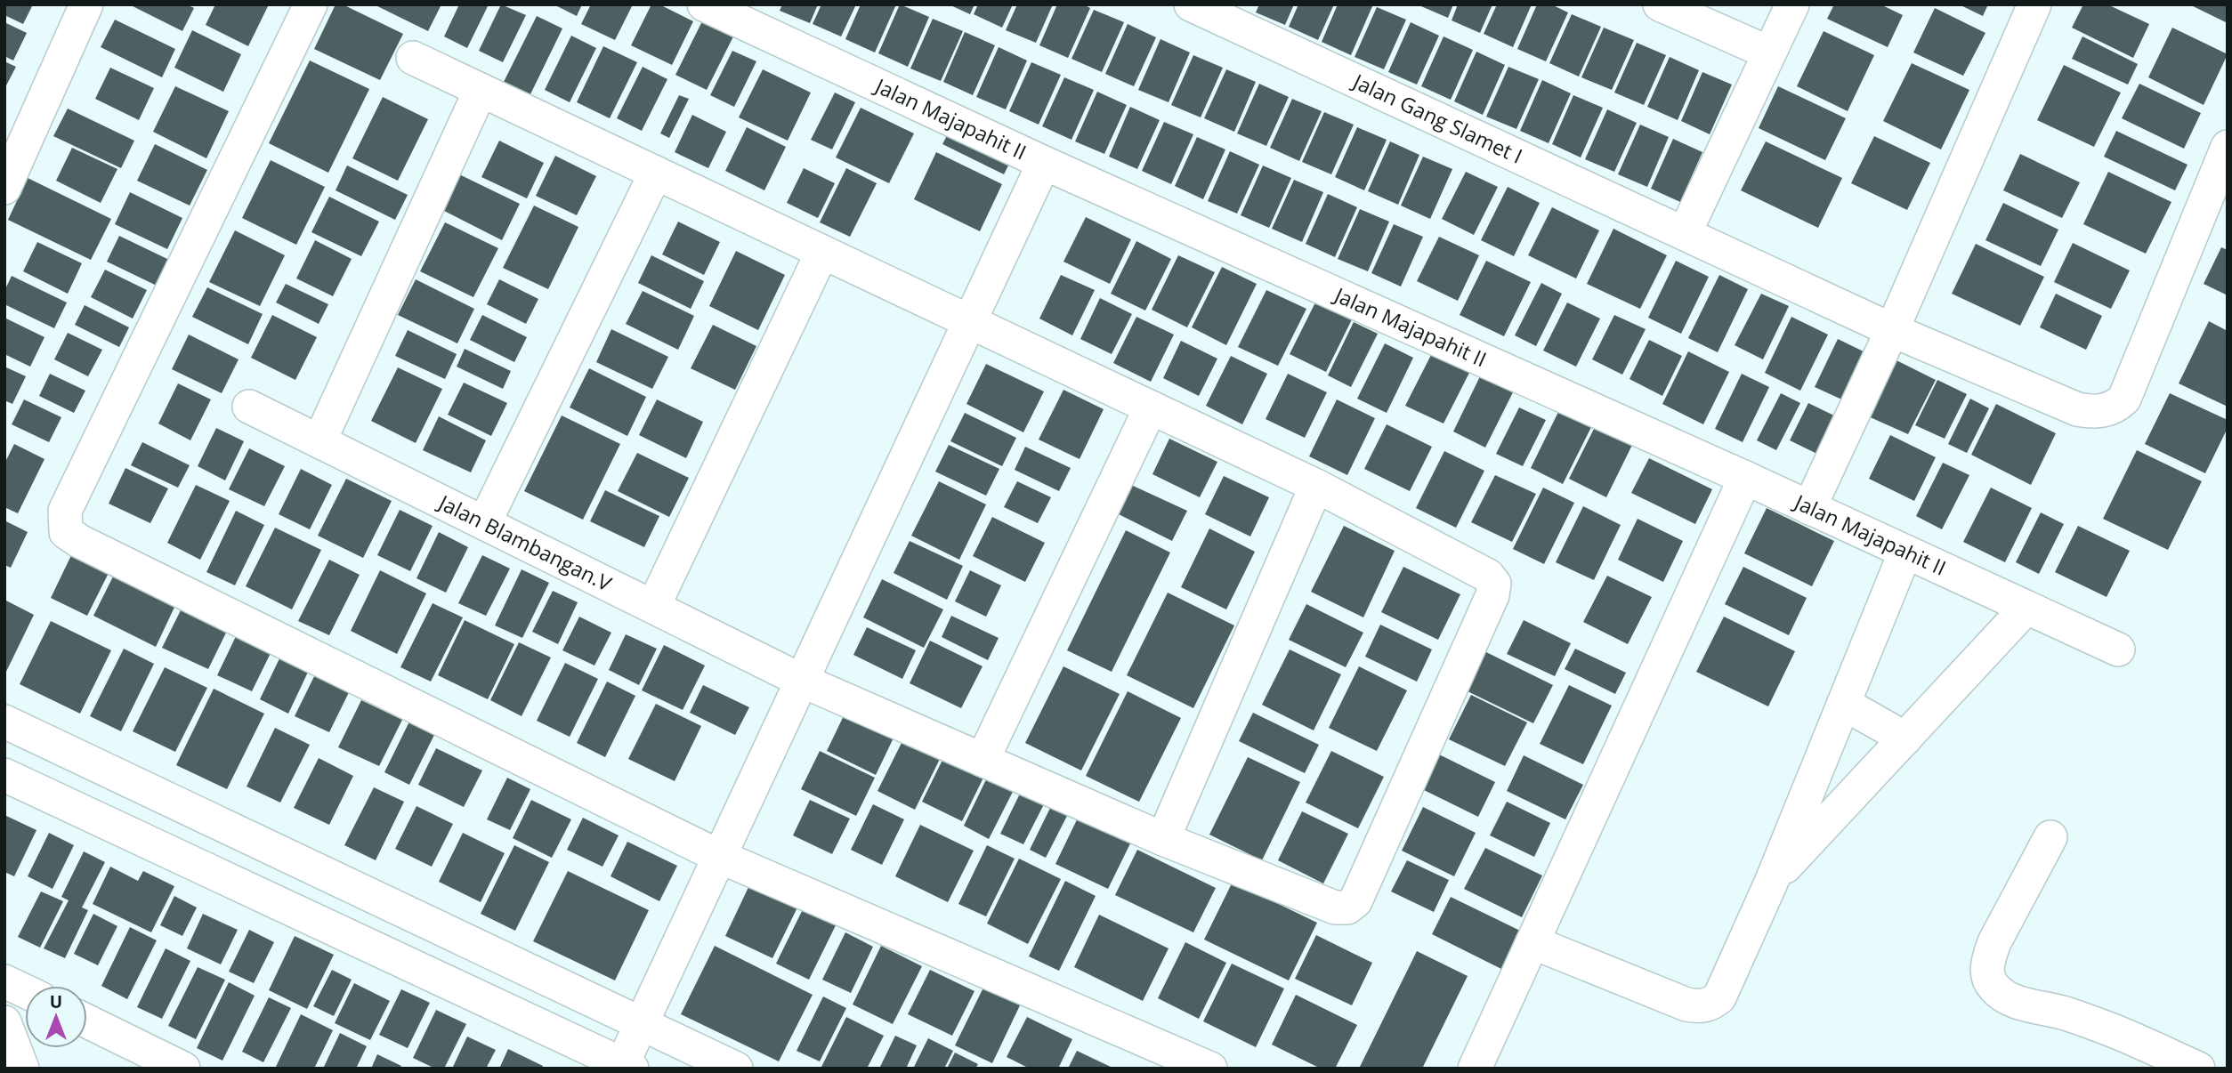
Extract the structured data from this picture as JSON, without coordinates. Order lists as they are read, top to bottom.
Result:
{
  "streets": {
    "street": ["Jalan Gang Slamet I", "Jalan Majapahit II", "Jalan Blambangan.V"]
  },
  "north": "top"
}
